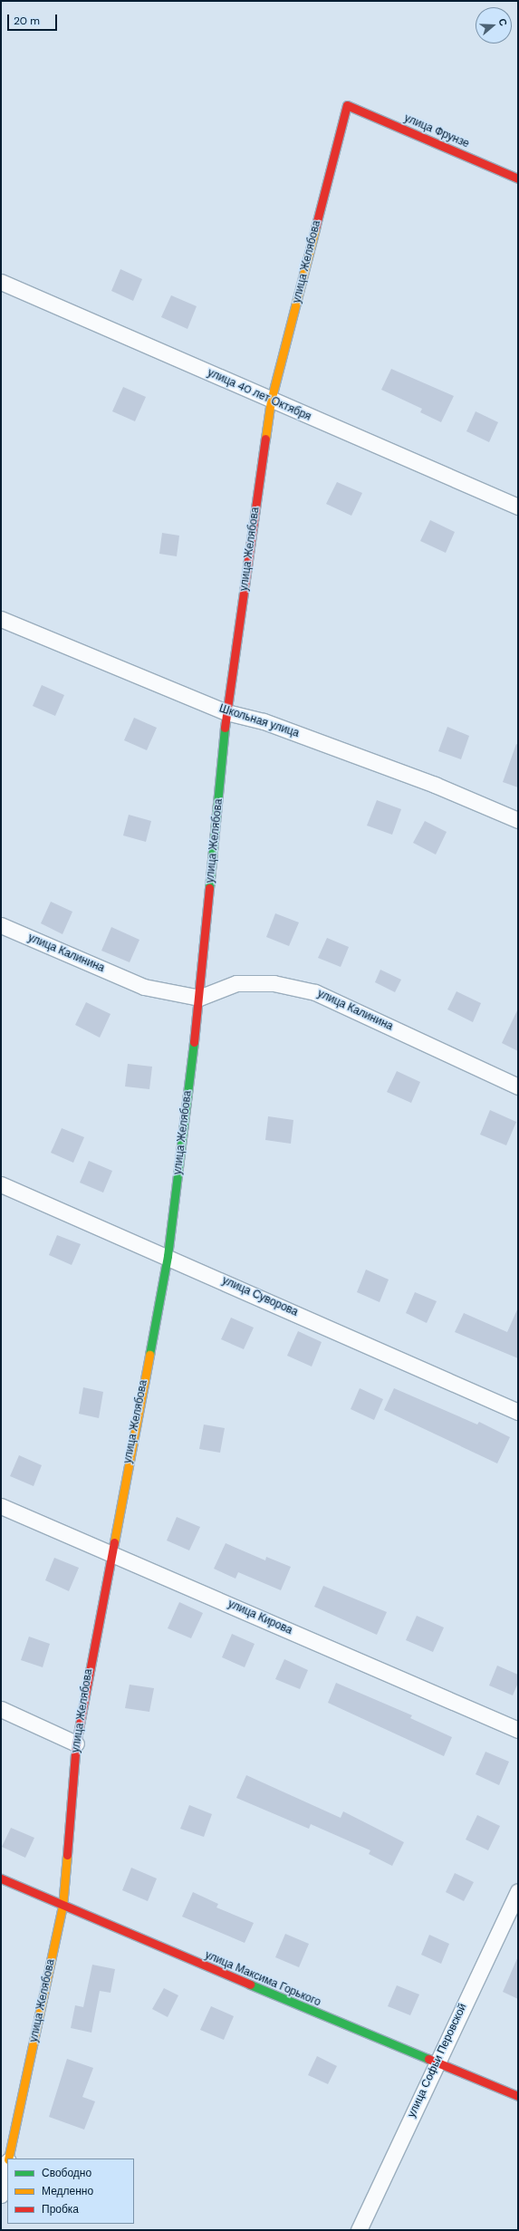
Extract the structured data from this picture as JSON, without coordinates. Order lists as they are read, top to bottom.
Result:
{
  "streets": {
    "street": [
      "улица Фрунзе",
      "улица Желябова",
      "улица 40 лет Октября",
      "Школьная улица",
      "улица Калинина",
      "улица Суворова",
      "улица Кирова",
      "улица Максима Горького",
      "улица Софьи Перовской"
    ]
  },
  "crossings": [
    ["улица Фрунзе", "улица Желябова"],
    ["улица Желябова", "улица 40 лет Октября"],
    ["улица Желябова", "Школьная улица"],
    ["улица Желябова", "улица Калинина"],
    ["улица Желябова", "улица Суворова"],
    ["улица Желябова", "улица Кирова"],
    ["улица Желябова", "улица Максима Горького"],
    ["улица Максима Горького", "улица Софьи Перовской"]
  ],
  "legend": ["Свободно", "Медленно", "Пробка"],
  "scale_bar": "20 m",
  "north": "right"
}
